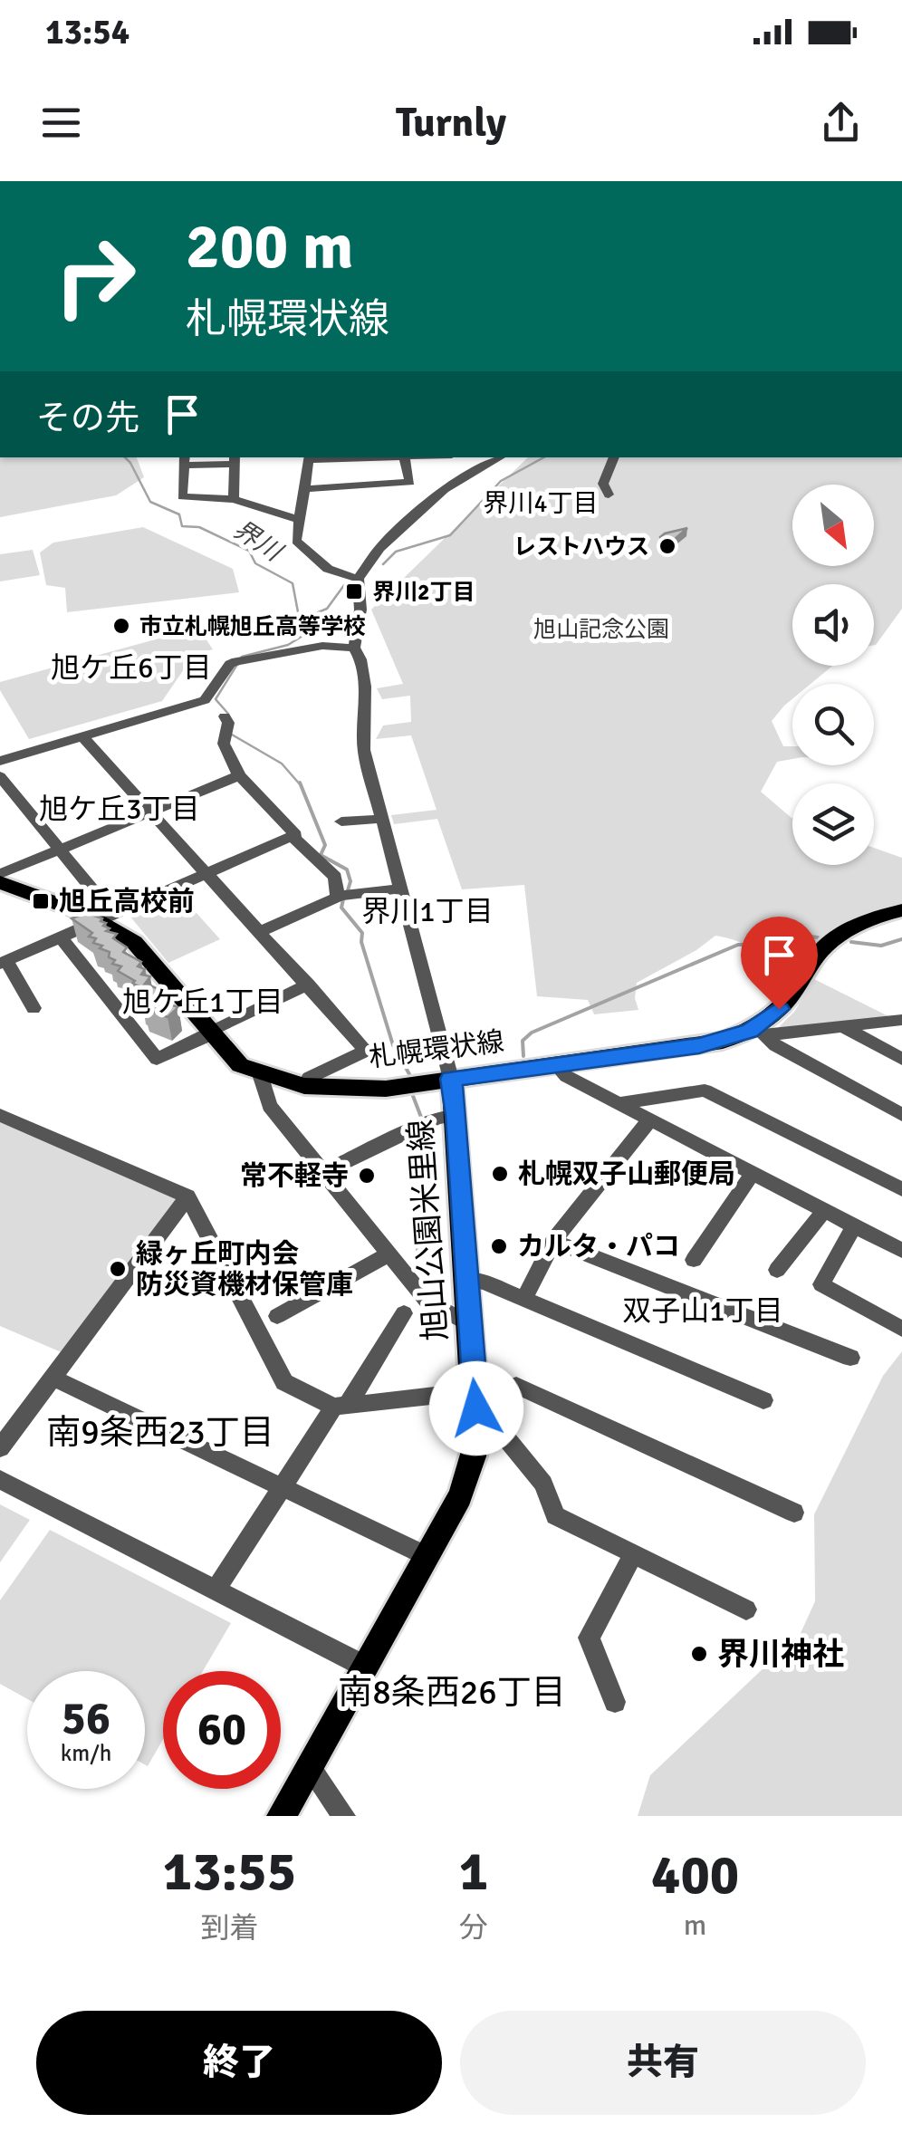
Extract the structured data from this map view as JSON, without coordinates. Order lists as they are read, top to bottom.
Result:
{
  "streets": {
    "main road": ["札幌環状線", "旭山公園米里線"]
  },
  "crossings": [
    ["札幌環状線", "旭山公園米里線"]
  ],
  "districts": [
    "界川4丁目",
    "旭ケ丘6丁目",
    "旭ケ丘3丁目",
    "界川1丁目",
    "旭ケ丘1丁目",
    "双子山1丁目",
    "南9条西23丁目",
    "南8条西26丁目"
  ],
  "water": ["界川"],
  "parks": ["旭山記念公園"],
  "places": {
    "other": [
      "レストハウス",
      "市立札幌旭丘高等学校",
      "札幌双子山郵便局",
      "常不軽寺",
      "カルタ・パコ",
      "緑ヶ丘町内会 防災資機材保管庫",
      "界川神社"
    ],
    "transit": ["界川2丁目", "旭丘高校前"]
  },
  "north": "bottom right",
  "page": {
    "status": "13:54",
    "header": "Turnly",
    "turn": ["200 m", "札幌環状線"],
    "then": "その先",
    "speed": "56 km/h",
    "limit": "60",
    "eta": [
      "13:55",
      "到着",
      "1",
      "分",
      "400",
      "m"
    ],
    "buttons": ["終了", "共有"]
  }
}
